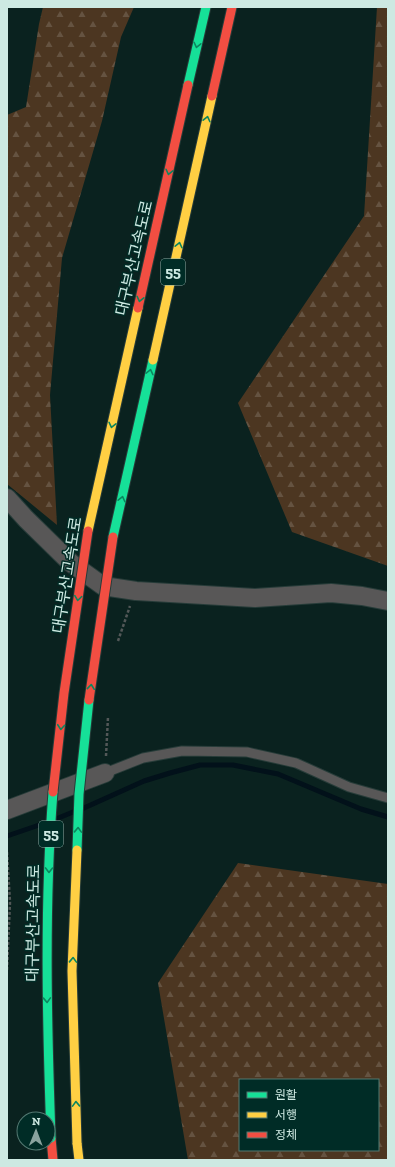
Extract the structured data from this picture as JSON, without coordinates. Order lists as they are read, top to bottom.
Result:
{
  "streets": {
    "highway": ["대구부산고속도로", "55"]
  },
  "legend": ["원활", "서행", "정체"],
  "north": "top"
}
